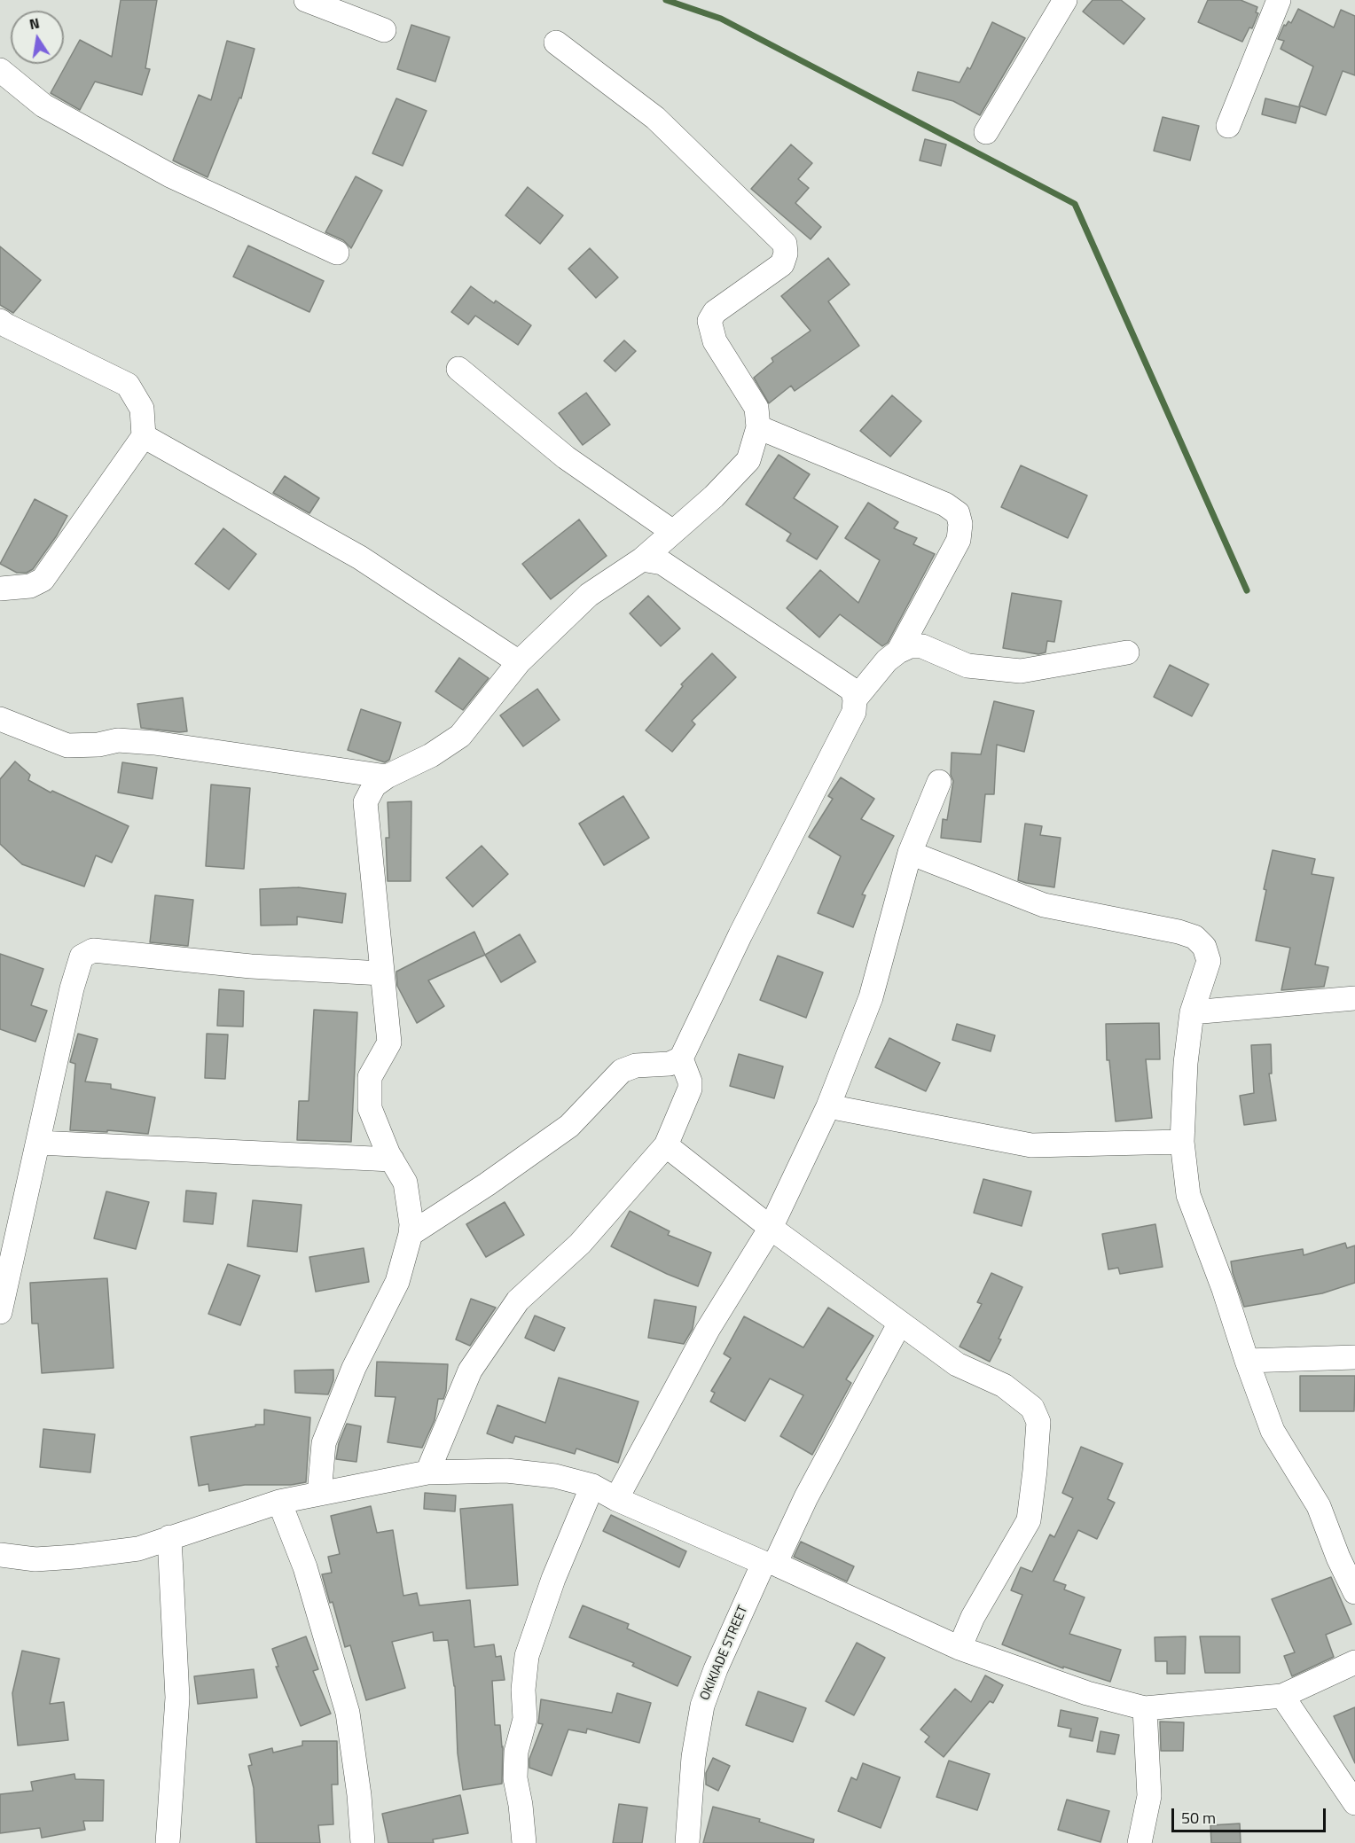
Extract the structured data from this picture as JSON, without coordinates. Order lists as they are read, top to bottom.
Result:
{
  "streets": {
    "street": ["OKIKIADE STREET"]
  },
  "scale_bar": "50 m",
  "north": "top"
}
